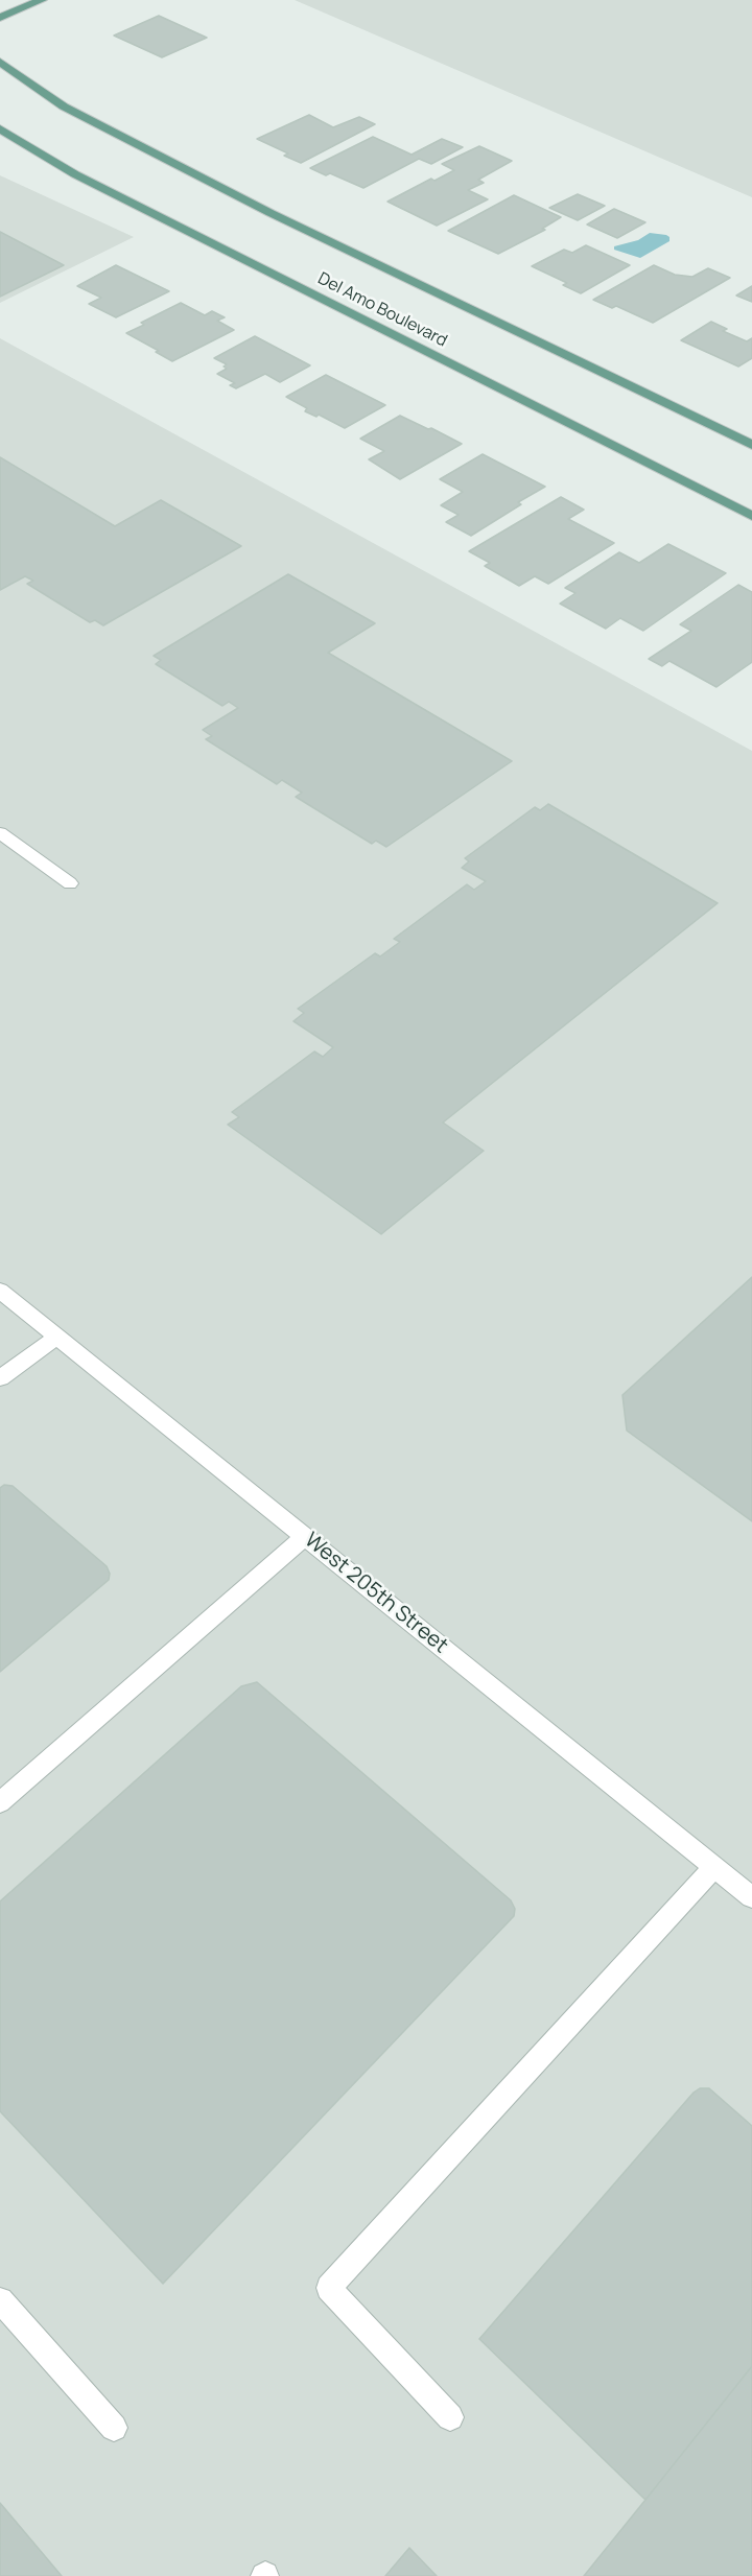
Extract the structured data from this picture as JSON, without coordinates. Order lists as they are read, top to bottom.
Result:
{
  "streets": {
    "main road": ["Del Amo Boulevard"],
    "street": ["West 205th Street"]
  }
}
